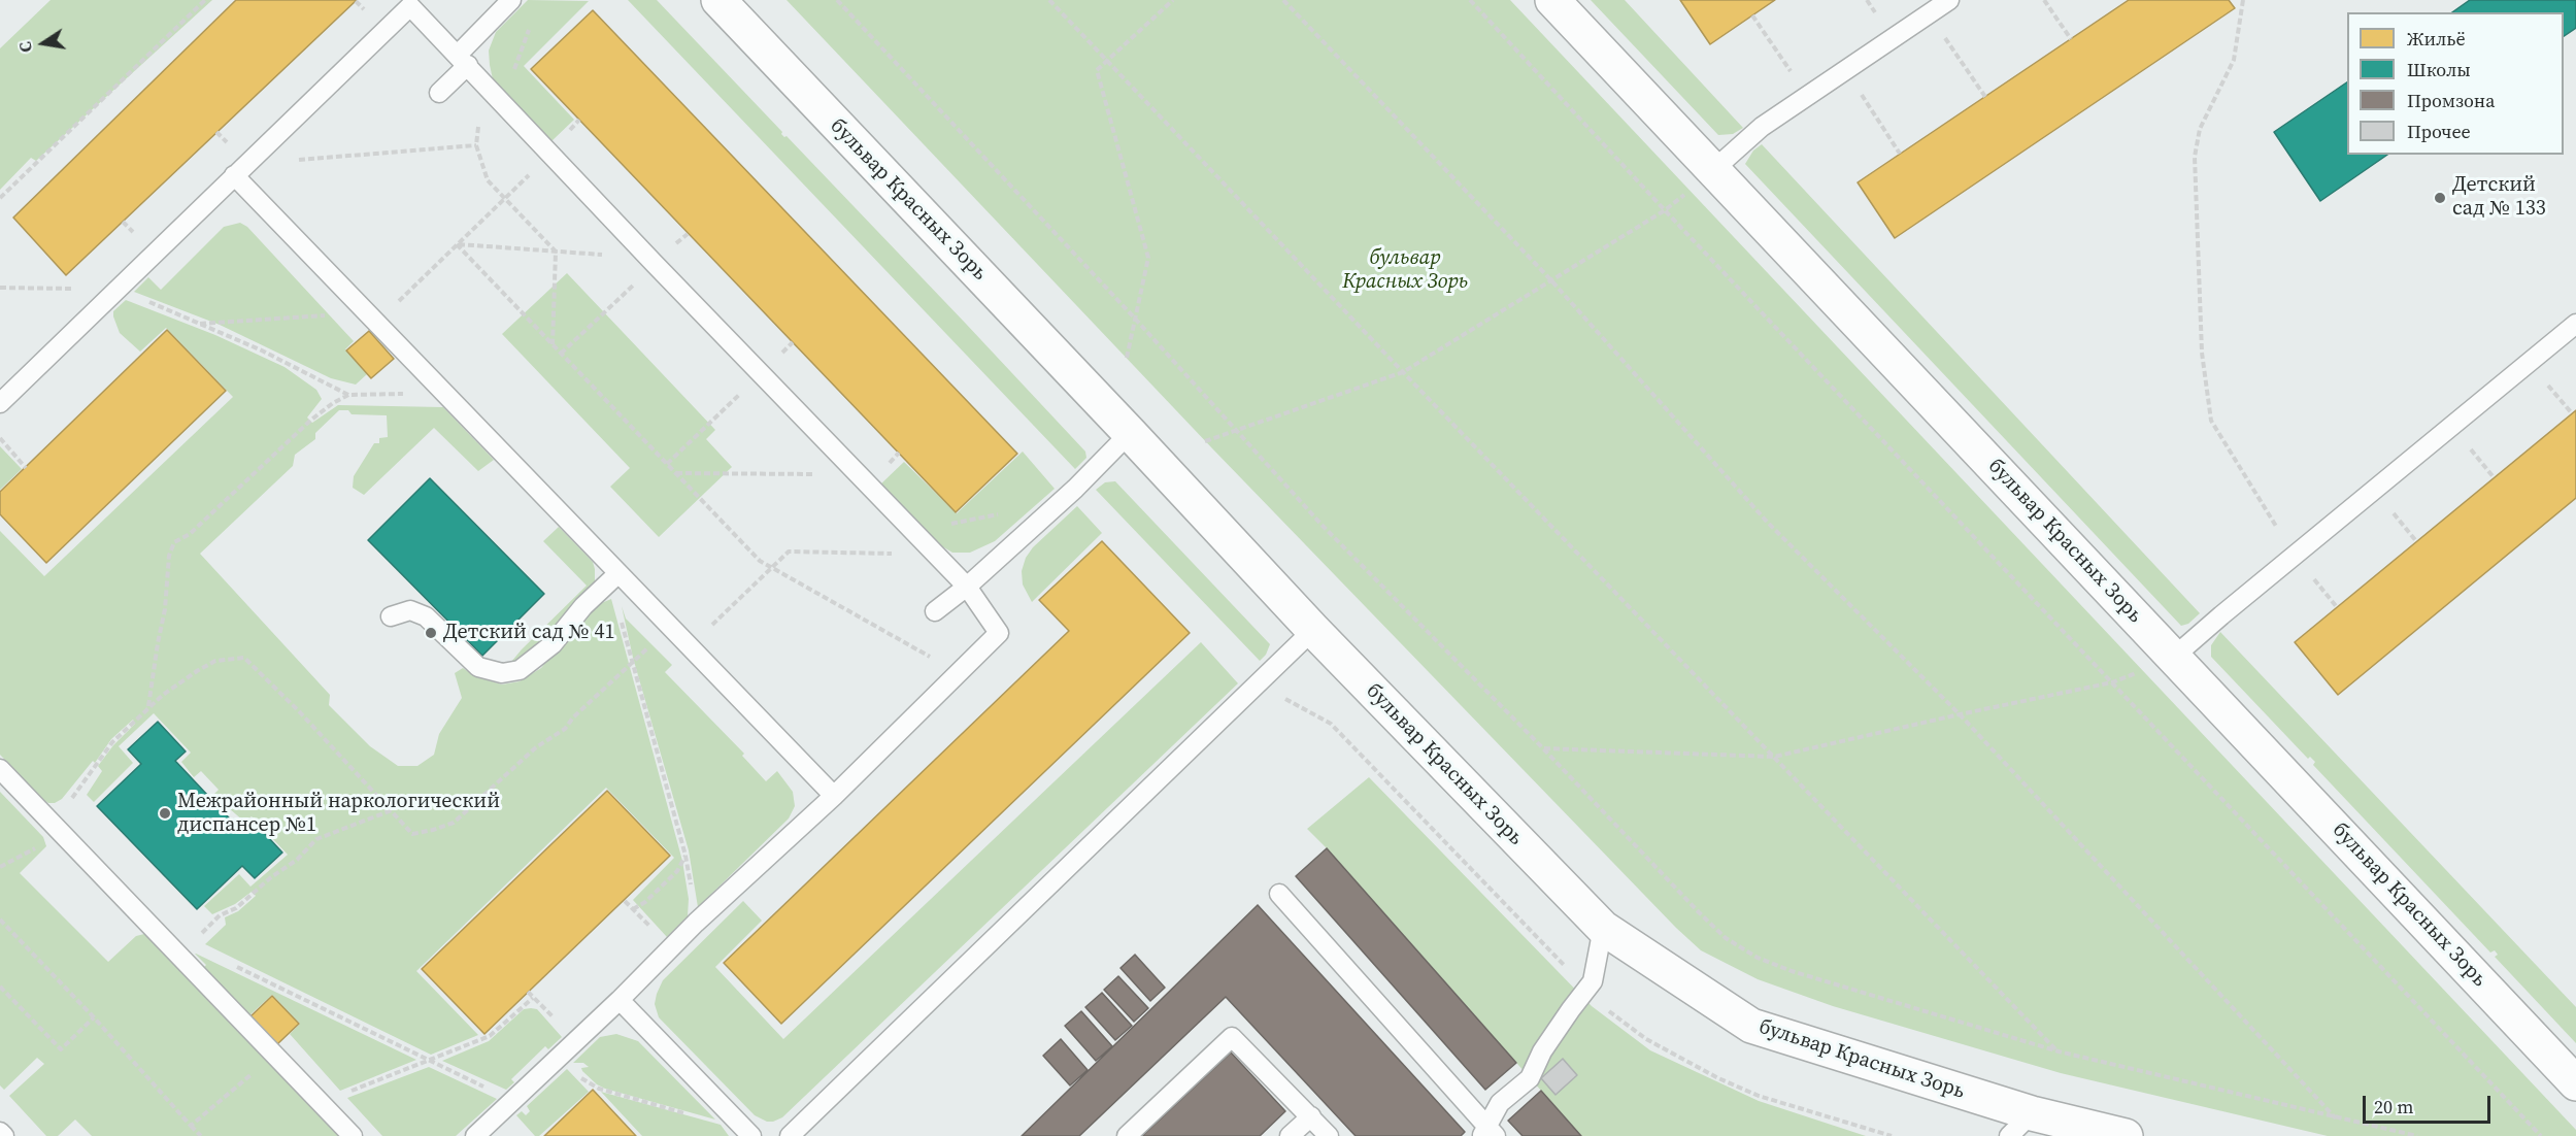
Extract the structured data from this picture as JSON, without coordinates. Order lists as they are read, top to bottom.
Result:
{
  "streets": {
    "street": ["бульвар Красных Зорь"]
  },
  "parks": ["бульвар Красных Зорь"],
  "places": ["Детский сад № 133", "Детский сад № 41", "Межрайонный наркологический диспансер №1"],
  "legend": [
    "Жильё",
    "Школы",
    "Промзона",
    "Прочее"
  ],
  "scale_bar": "20 m",
  "north": "left"
}
